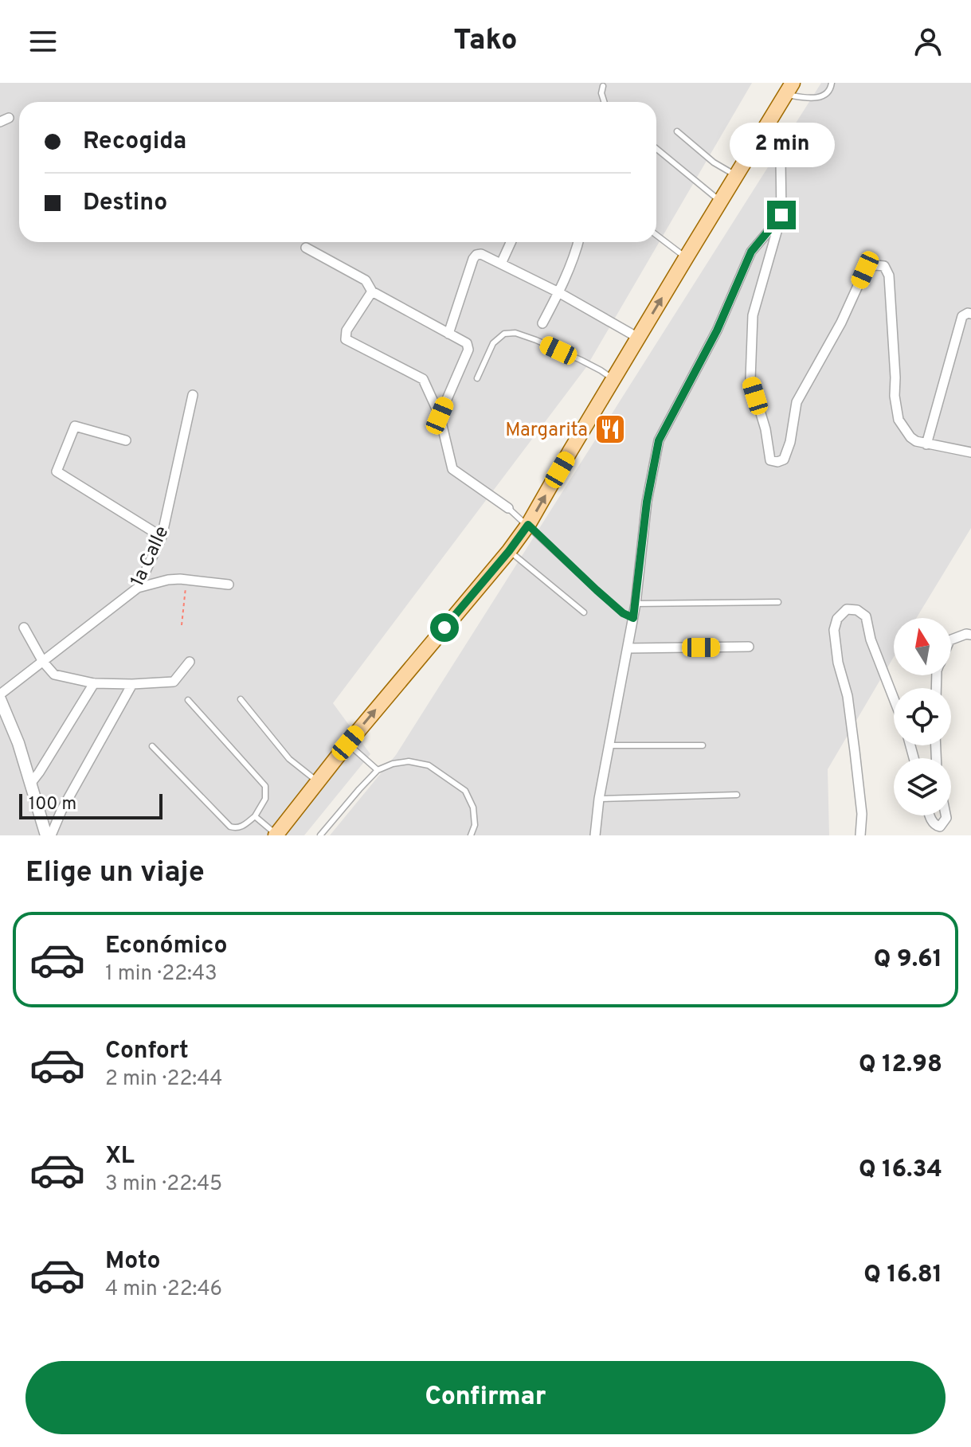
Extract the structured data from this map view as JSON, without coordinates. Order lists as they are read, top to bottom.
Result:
{
  "streets": {
    "street": ["1a Calle"]
  },
  "places": {
    "restaurant": ["Margarita"]
  },
  "scale_bar": "100 m",
  "north": "top",
  "page": {
    "header": "Tako",
    "banner": ["Recogida", "Destino"],
    "bubble": "2 min",
    "scale": "100 m",
    "heading": "Elige un viaje",
    "list": [
      {
        "name": "Económico",
        "note": "1 min · 22:43",
        "value": "Q 9.61"
      },
      {
        "name": "Confort",
        "note": "2 min · 22:44",
        "value": "Q 12.98"
      },
      {
        "name": "XL",
        "note": "3 min · 22:45",
        "value": "Q 16.34"
      },
      {
        "name": "Moto",
        "note": "4 min · 22:46",
        "value": "Q 16.81"
      }
    ],
    "buttons": "Confirmar"
  }
}
